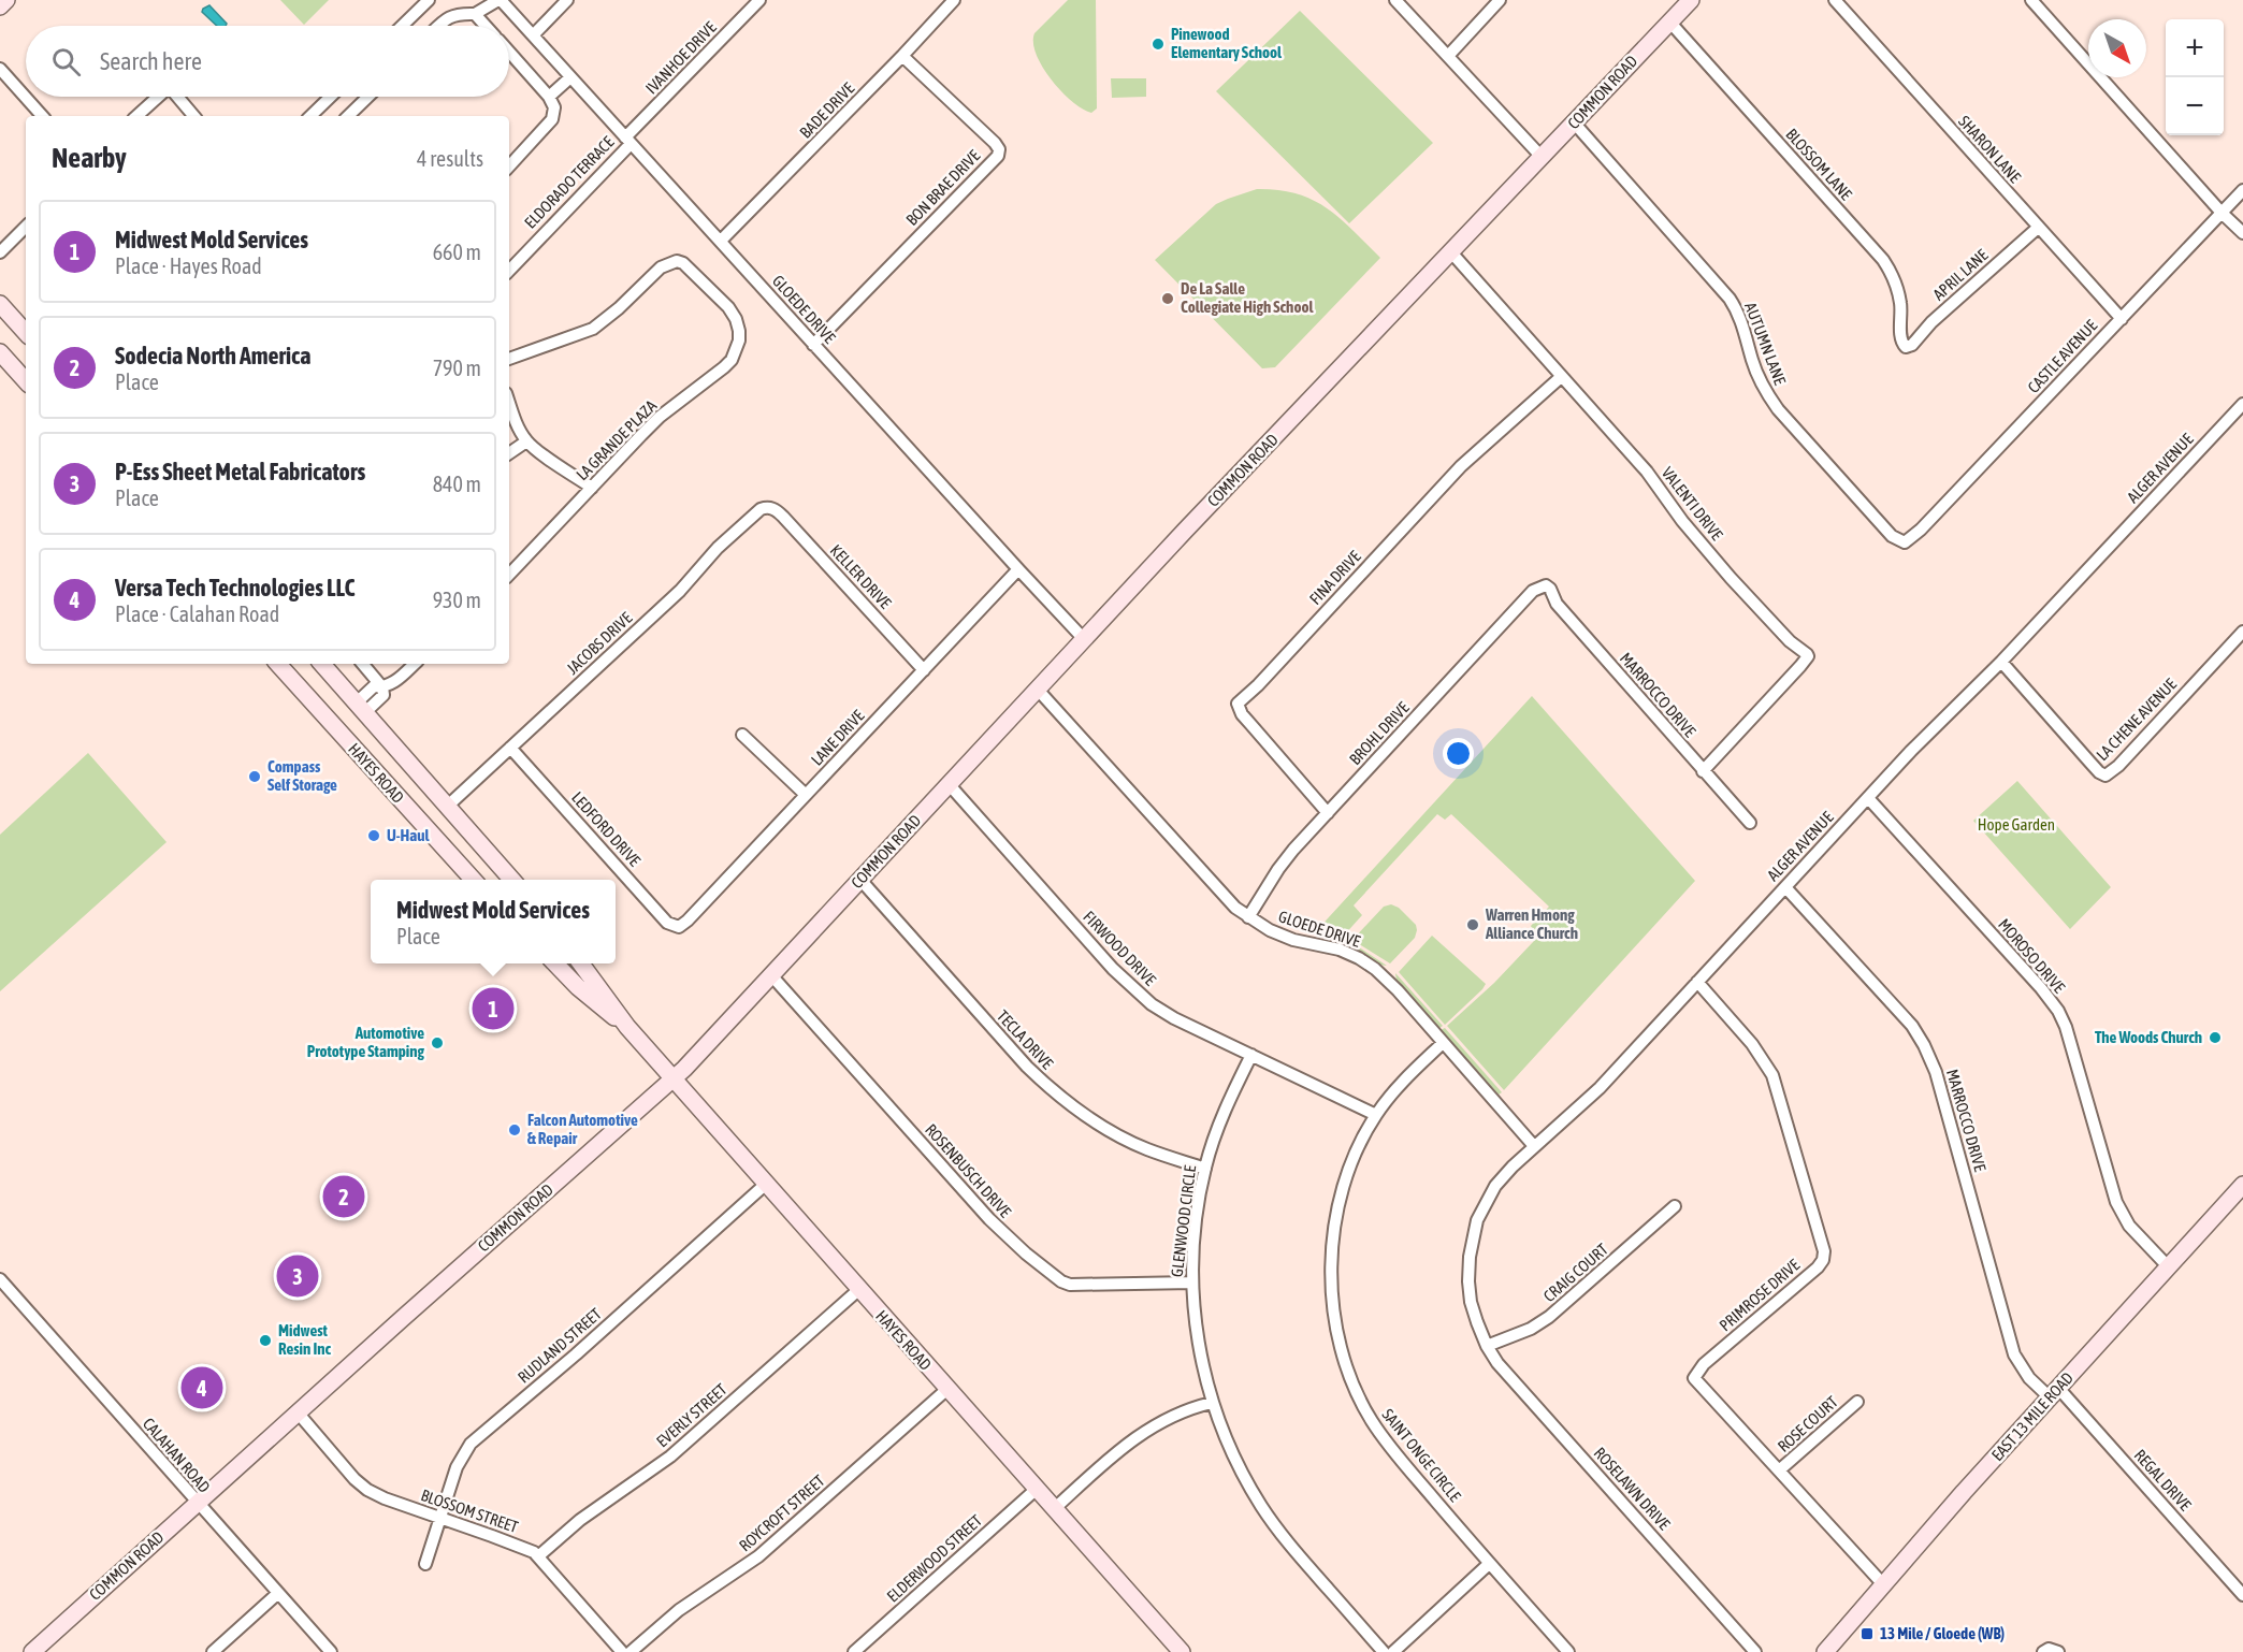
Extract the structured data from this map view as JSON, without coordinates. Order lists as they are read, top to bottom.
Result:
{
  "streets": {
    "street": [
      "IVANHOE DRIVE",
      "COMMON ROAD",
      "BADE DRIVE",
      "SHARON LANE",
      "BLOSSOM LANE",
      "ELDORADO TERRACE",
      "BON BRAE DRIVE",
      "APRIL LANE",
      "GLOEDE DRIVE",
      "AUTUMN LANE",
      "CASTLE AVENUE",
      "LA GRANDE PLAZA",
      "ALGER AVENUE",
      "VALENTI DRIVE",
      "KELLER DRIVE",
      "FINA DRIVE",
      "JACOBS DRIVE",
      "MARROCCO DRIVE",
      "LA CHENE AVENUE",
      "BROHL DRIVE",
      "LANE DRIVE",
      "HAYES ROAD",
      "LEDFORD DRIVE",
      "FIRWOOD DRIVE",
      "MOROSO DRIVE",
      "TECLA DRIVE",
      "ROSENBUSCH DRIVE",
      "GLENWOOD CIRCLE",
      "CRAIG COURT",
      "PRIMROSE DRIVE",
      "RUDLAND STREET",
      "EVERLY STREET",
      "EAST 13 MILE ROAD",
      "ROSE COURT",
      "CALAHAN ROAD",
      "SAINT ONGE CIRCLE",
      "REGAL DRIVE",
      "ROSELAWN DRIVE",
      "BLOSSOM STREET",
      "ROYCROFT STREET",
      "ELDERWOOD STREET"
    ]
  },
  "crossings": [
    ["IVANHOE DRIVE", "ELDORADO TERRACE"],
    ["IVANHOE DRIVE", "GLOEDE DRIVE"],
    ["COMMON ROAD", "BLOSSOM LANE"],
    ["COMMON ROAD", "GLOEDE DRIVE"],
    ["COMMON ROAD", "AUTUMN LANE"],
    ["COMMON ROAD", "VALENTI DRIVE"],
    ["COMMON ROAD", "HAYES ROAD"],
    ["COMMON ROAD", "FIRWOOD DRIVE"],
    ["COMMON ROAD", "TECLA DRIVE"],
    ["COMMON ROAD", "ROSENBUSCH DRIVE"],
    ["COMMON ROAD", "CALAHAN ROAD"],
    ["COMMON ROAD", "BLOSSOM STREET"],
    ["BADE DRIVE", "BON BRAE DRIVE"],
    ["BADE DRIVE", "GLOEDE DRIVE"],
    ["SHARON LANE", "APRIL LANE"],
    ["SHARON LANE", "CASTLE AVENUE"],
    ["BLOSSOM LANE", "APRIL LANE"],
    ["ELDORADO TERRACE", "GLOEDE DRIVE"],
    ["BON BRAE DRIVE", "GLOEDE DRIVE"],
    ["GLOEDE DRIVE", "ALGER AVENUE"],
    ["GLOEDE DRIVE", "BROHL DRIVE"],
    ["GLOEDE DRIVE", "LANE DRIVE"],
    ["GLOEDE DRIVE", "SAINT ONGE CIRCLE"],
    ["AUTUMN LANE", "CASTLE AVENUE"],
    ["ALGER AVENUE", "MARROCCO DRIVE"],
    ["ALGER AVENUE", "LA CHENE AVENUE"],
    ["ALGER AVENUE", "MOROSO DRIVE"],
    ["ALGER AVENUE", "CRAIG COURT"],
    ["ALGER AVENUE", "PRIMROSE DRIVE"],
    ["ALGER AVENUE", "ROSELAWN DRIVE"],
    ["VALENTI DRIVE", "FINA DRIVE"],
    ["VALENTI DRIVE", "MARROCCO DRIVE"],
    ["KELLER DRIVE", "JACOBS DRIVE"],
    ["KELLER DRIVE", "LANE DRIVE"],
    ["FINA DRIVE", "BROHL DRIVE"],
    ["JACOBS DRIVE", "HAYES ROAD"],
    ["JACOBS DRIVE", "LEDFORD DRIVE"],
    ["MARROCCO DRIVE", "BROHL DRIVE"],
    ["MARROCCO DRIVE", "EAST 13 MILE ROAD"],
    ["MARROCCO DRIVE", "REGAL DRIVE"],
    ["LANE DRIVE", "LEDFORD DRIVE"],
    ["HAYES ROAD", "RUDLAND STREET"],
    ["HAYES ROAD", "EVERLY STREET"],
    ["HAYES ROAD", "ROYCROFT STREET"],
    ["HAYES ROAD", "ELDERWOOD STREET"],
    ["FIRWOOD DRIVE", "GLENWOOD CIRCLE"],
    ["FIRWOOD DRIVE", "SAINT ONGE CIRCLE"],
    ["MOROSO DRIVE", "EAST 13 MILE ROAD"],
    ["TECLA DRIVE", "GLENWOOD CIRCLE"],
    ["ROSENBUSCH DRIVE", "GLENWOOD CIRCLE"],
    ["CRAIG COURT", "ROSELAWN DRIVE"],
    ["PRIMROSE DRIVE", "EAST 13 MILE ROAD"],
    ["PRIMROSE DRIVE", "ROSE COURT"],
    ["RUDLAND STREET", "BLOSSOM STREET"],
    ["EVERLY STREET", "BLOSSOM STREET"],
    ["EAST 13 MILE ROAD", "REGAL DRIVE"]
  ],
  "parks": ["Hope Garden"],
  "places": {
    "other": [
      "Pinewood Elementary School",
      "De La Salle Collegiate High School",
      "Compass Self Storage",
      "U-Haul",
      "Warren Hmong Alliance Church",
      "The Woods Church",
      "Automotive Prototype Stamping",
      "Falcon Automotive & Repair",
      "Midwest Resin Inc"
    ],
    "transit": ["13 Mile / Gloede (WB)"]
  },
  "north": "bottom right",
  "page": {
    "map_buttons": ["+", "−"],
    "search": "Search here",
    "heading": ["Nearby", "4 results"],
    "list": [
      {
        "mark": "1",
        "name": "Midwest Mold Services",
        "note": "Place · Hayes Road",
        "value": "660 m"
      },
      {
        "mark": "2",
        "name": "Sodecia North America",
        "note": "Place",
        "value": "790 m"
      },
      {
        "mark": "3",
        "name": "P-Ess Sheet Metal Fabricators",
        "note": "Place",
        "value": "840 m"
      },
      {
        "mark": "4",
        "name": "Versa Tech Technologies LLC",
        "note": "Place · Calahan Road",
        "value": "930 m"
      }
    ],
    "popup": ["Midwest Mold Services", "Place"],
    "pins": [
      "1",
      "2",
      "3",
      "4"
    ]
  }
}
